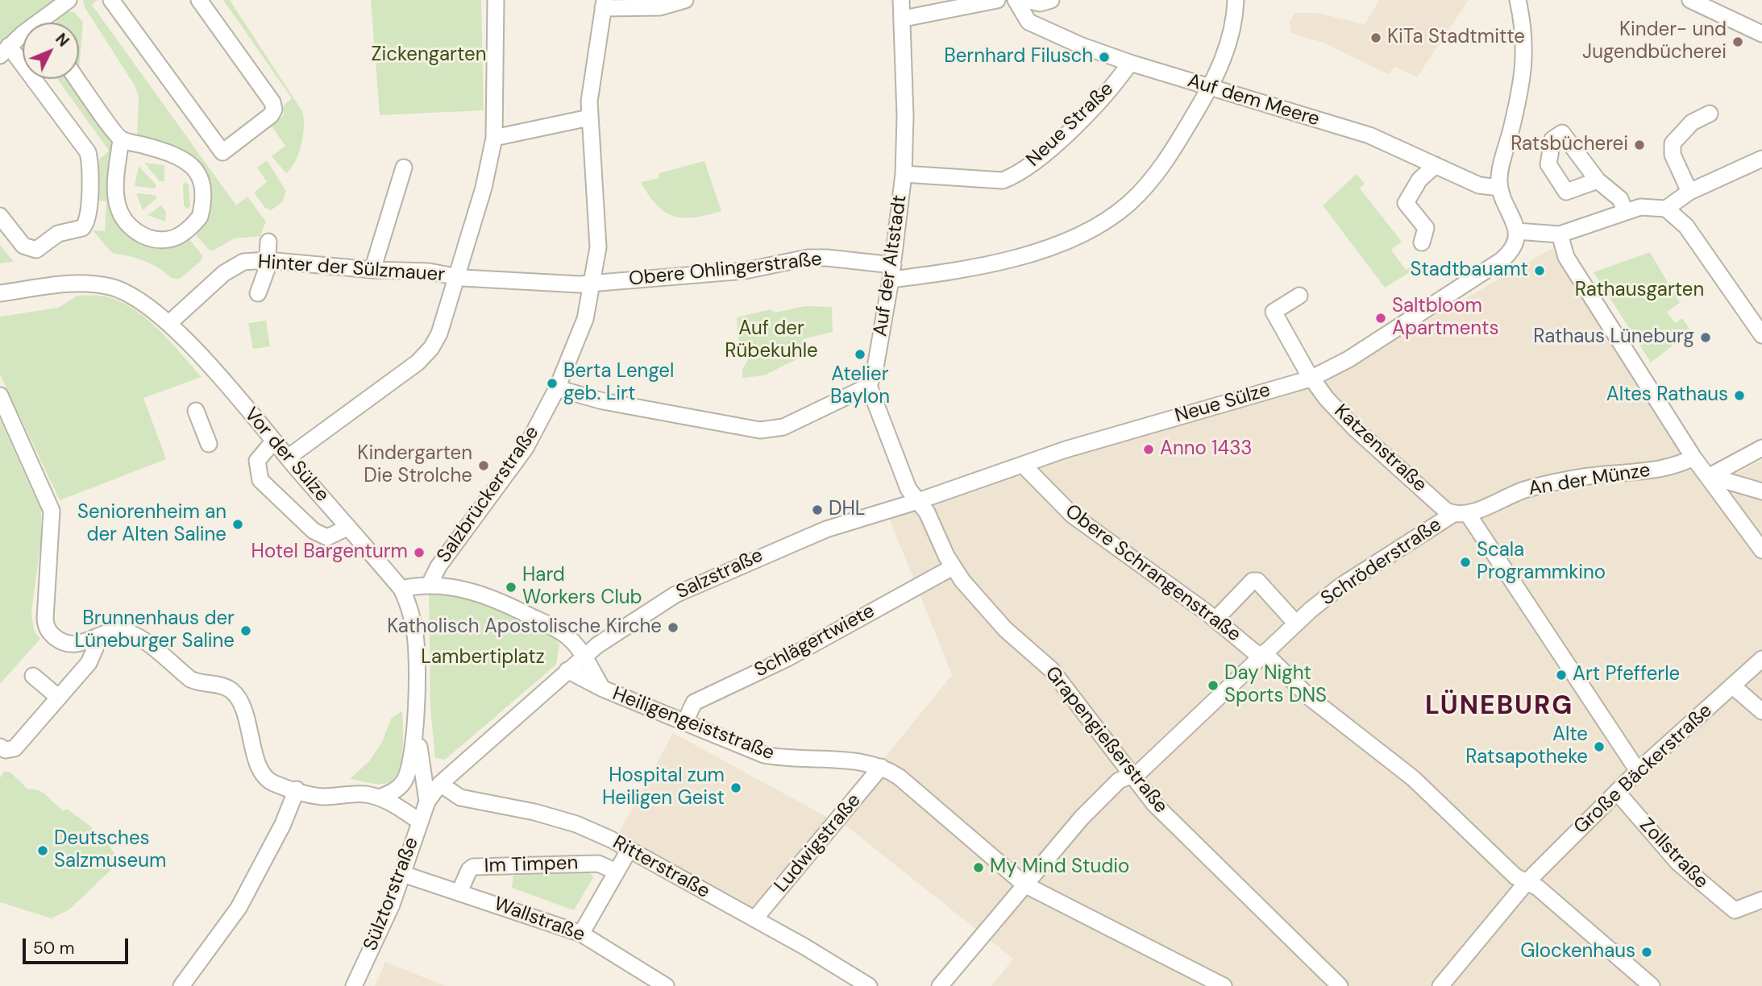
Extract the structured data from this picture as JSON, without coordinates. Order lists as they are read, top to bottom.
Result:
{
  "streets": {
    "street": [
      "Auf dem Meere",
      "Neue Straße",
      "Auf der Altstadt",
      "Hinter der Sülzmauer",
      "Obere Ohlingerstraße",
      "Neue Sülze",
      "Katzenstraße",
      "Vor der Sülze",
      "An der Münze",
      "Salzbrückerstraße",
      "Schröderstraße",
      "Obere Schrangenstraße",
      "Salzstraße",
      "Schlägertwiete",
      "Heiligengeiststraße",
      "Grapengießerstraße",
      "Große Bäckerstraße",
      "Ludwigstraße",
      "Zollstraße",
      "Im Timpen",
      "Ritterstraße",
      "Sülztorstraße",
      "Wallstraße"
    ]
  },
  "crossings": [
    ["Auf dem Meere", "Neue Straße"],
    ["Auf dem Meere", "Obere Ohlingerstraße"],
    ["Neue Straße", "Auf der Altstadt"],
    ["Auf der Altstadt", "Obere Ohlingerstraße"],
    ["Hinter der Sülzmauer", "Obere Ohlingerstraße"],
    ["Hinter der Sülzmauer", "Vor der Sülze"],
    ["Obere Ohlingerstraße", "Salzbrückerstraße"],
    ["Neue Sülze", "Katzenstraße"],
    ["Neue Sülze", "Obere Schrangenstraße"],
    ["Neue Sülze", "Salzstraße"],
    ["Neue Sülze", "Grapengießerstraße"],
    ["Katzenstraße", "An der Münze"],
    ["Katzenstraße", "Schröderstraße"],
    ["Katzenstraße", "Große Bäckerstraße"],
    ["Vor der Sülze", "Heiligengeiststraße"],
    ["An der Münze", "Schröderstraße"],
    ["Salzbrückerstraße", "Heiligengeiststraße"],
    ["Schröderstraße", "Obere Schrangenstraße"],
    ["Schröderstraße", "Heiligengeiststraße"],
    ["Schröderstraße", "Grapengießerstraße"],
    ["Obere Schrangenstraße", "Große Bäckerstraße"],
    ["Salzstraße", "Heiligengeiststraße"],
    ["Salzstraße", "Ritterstraße"],
    ["Salzstraße", "Sülztorstraße"],
    ["Schlägertwiete", "Heiligengeiststraße"],
    ["Schlägertwiete", "Grapengießerstraße"],
    ["Heiligengeiststraße", "Ludwigstraße"],
    ["Große Bäckerstraße", "Zollstraße"],
    ["Ludwigstraße", "Ritterstraße"],
    ["Im Timpen", "Wallstraße"],
    ["Sülztorstraße", "Wallstraße"]
  ],
  "districts": ["LÜNEBURG"],
  "parks": [
    "Zickengarten",
    "Rathausgarten",
    "Auf der Rübekuhle",
    "Lambertiplatz"
  ],
  "places": [
    "KiTa Stadtmitte",
    "Kinder- und Jugendbücherei",
    "Bernhard Filusch",
    "Ratsbücherei",
    "Stadtbauamt",
    "Saltbloom Apartments",
    "Rathaus Lüneburg",
    "Atelier Baylon",
    "Berta Lengel geb. Lirt",
    "Altes Rathaus",
    "Anno 1433",
    "Kindergarten Die Strolche",
    "DHL",
    "Seniorenheim an der Alten Saline",
    "Hotel Bargenturm",
    "Scala Programmkino",
    "Hard Workers Club",
    "Katholisch Apostolische Kirche",
    "Brunnenhaus der Lüneburger Saline",
    "Art Pfefferle",
    "Day Night Sports DNS",
    "Alte Ratsapotheke",
    "Hospital zum Heiligen Geist",
    "Deutsches Salzmuseum",
    "My Mind Studio",
    "Glockenhaus"
  ],
  "scale_bar": "50 m",
  "north": "top right"
}
